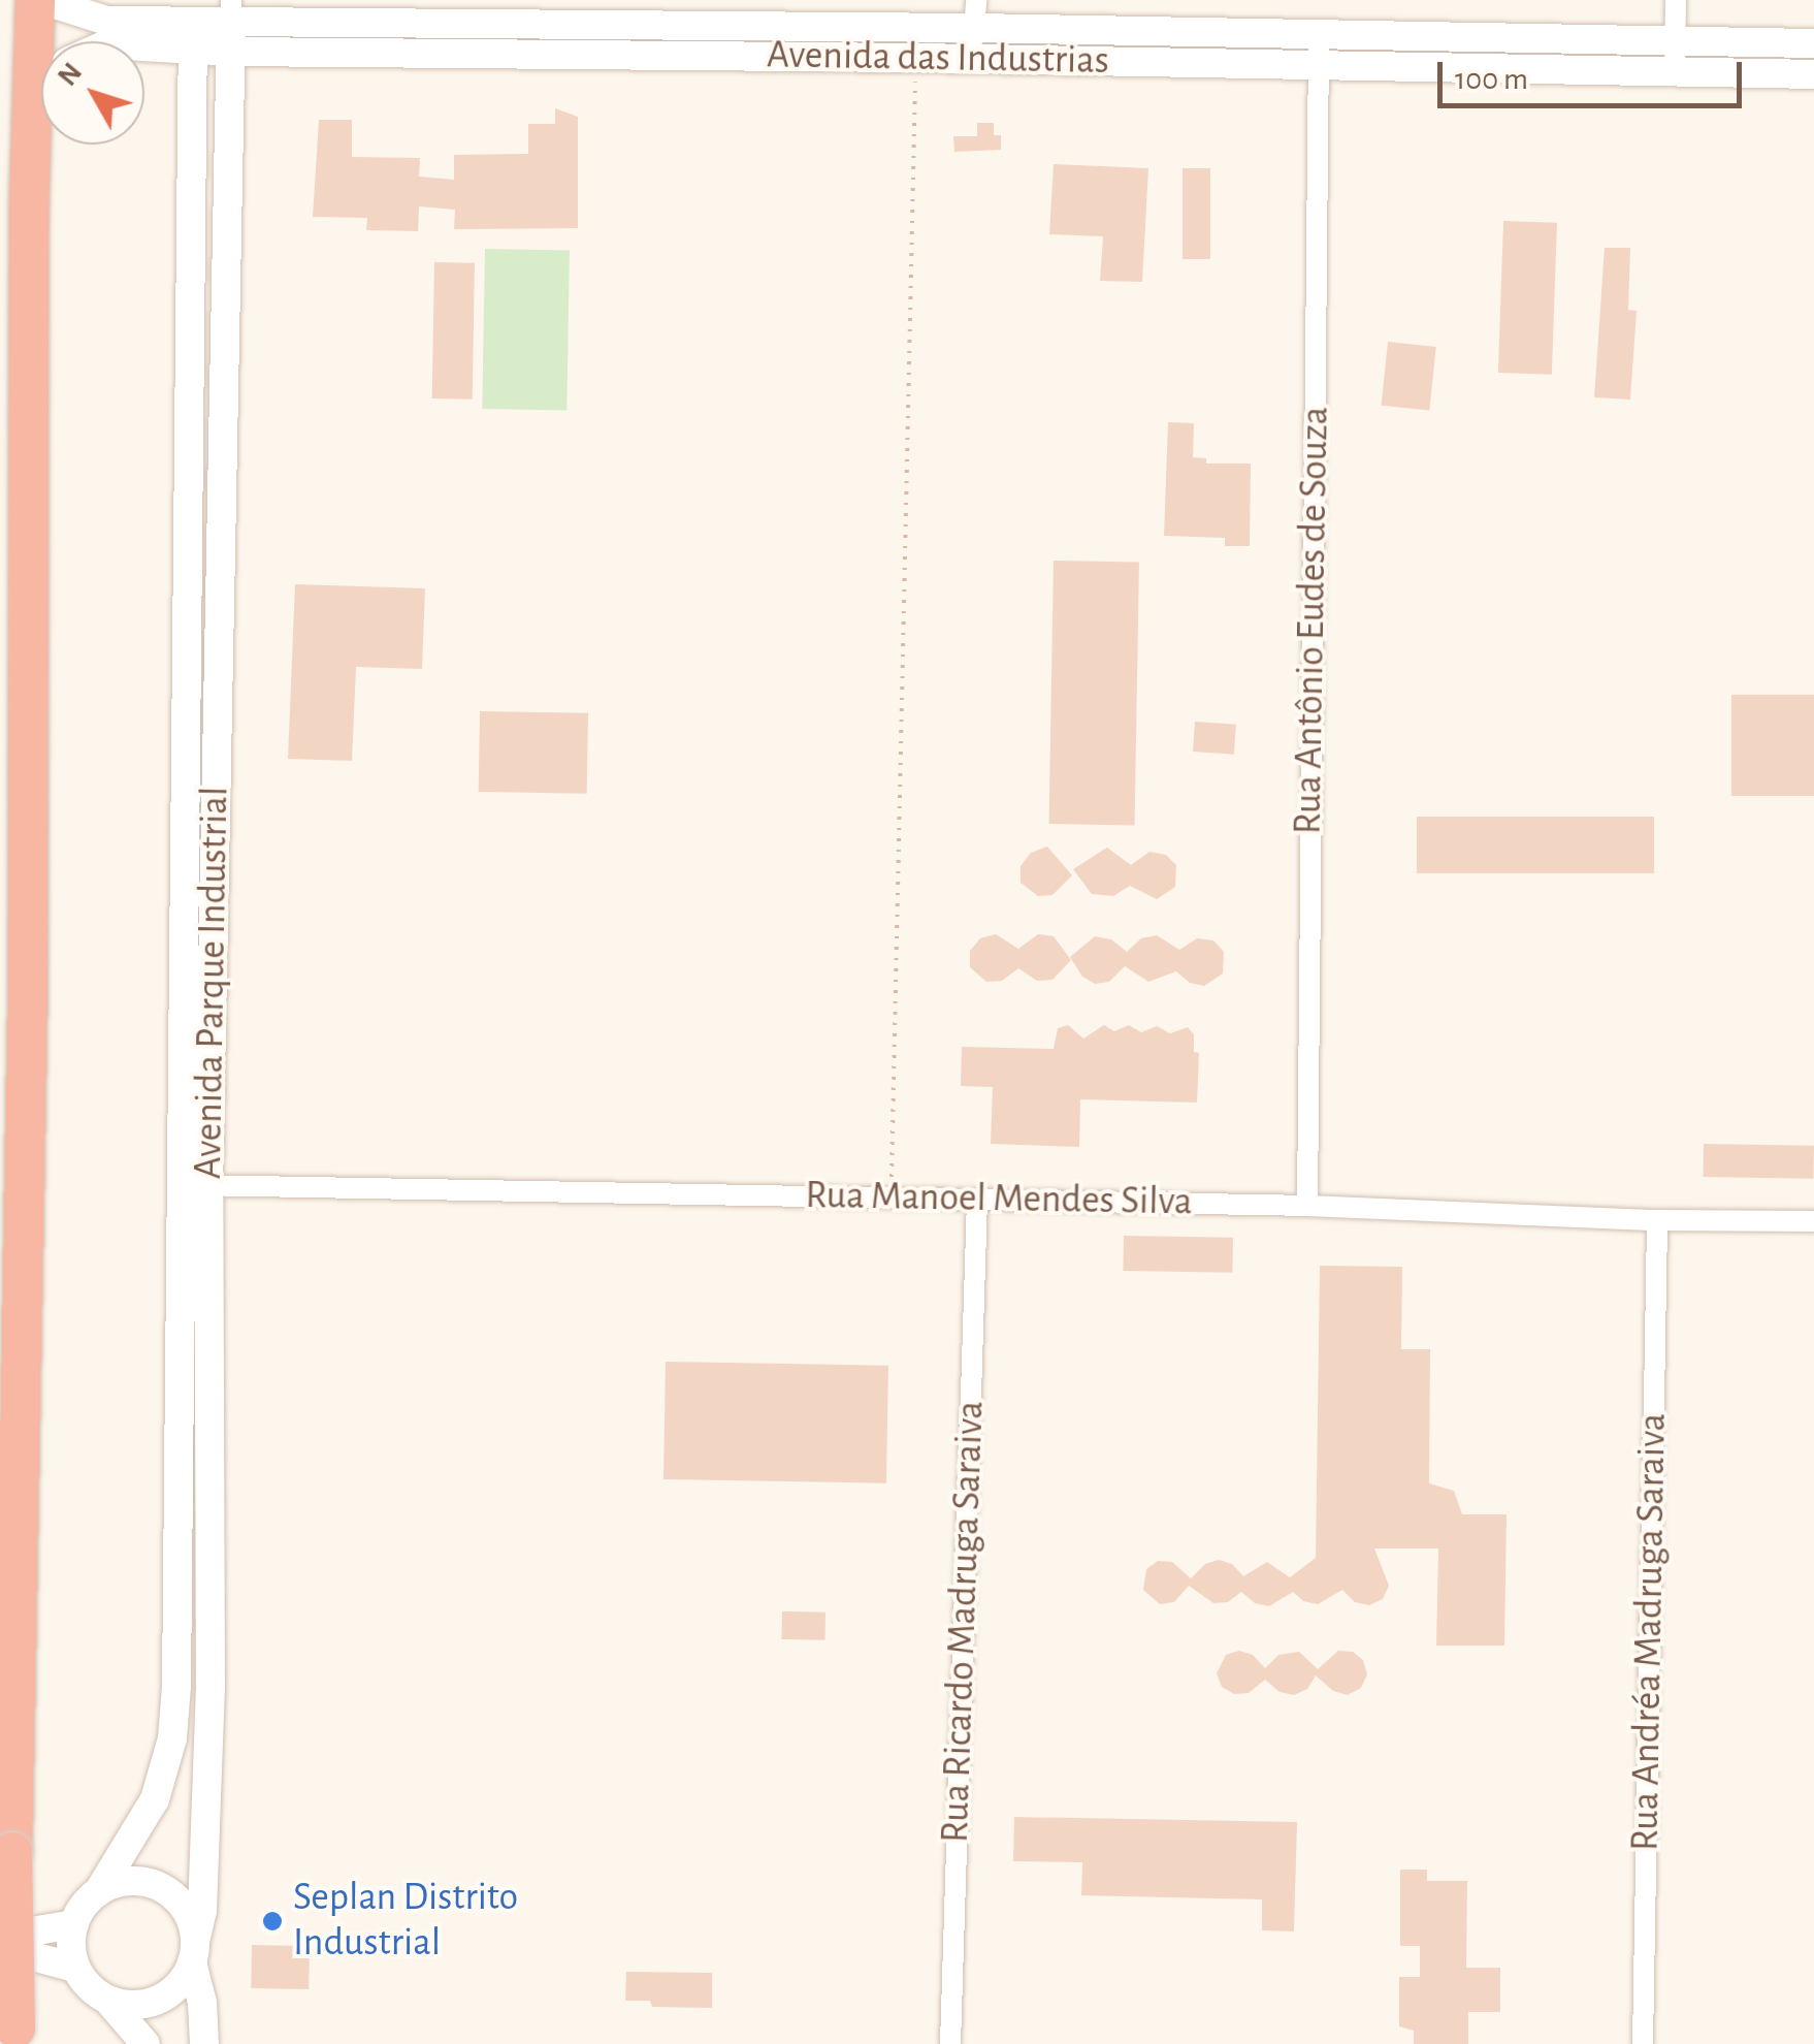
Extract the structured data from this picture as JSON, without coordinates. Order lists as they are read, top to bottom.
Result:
{
  "streets": {
    "main road": ["Avenida das Industrias", "Avenida Parque Industrial"],
    "street": [
      "Rua Antônio Eudes de Souza",
      "Rua Manoel Mendes Silva",
      "Rua Ricardo Madruga Saraiva",
      "Rua Andréa Madruga Saraiva"
    ]
  },
  "crossings": [
    ["Avenida das Industrias", "Rua Antônio Eudes de Souza"],
    ["Avenida das Industrias", "Avenida Parque Industrial"],
    ["Rua Antônio Eudes de Souza", "Rua Manoel Mendes Silva"],
    ["Avenida Parque Industrial", "Rua Manoel Mendes Silva"],
    ["Rua Manoel Mendes Silva", "Rua Ricardo Madruga Saraiva"],
    ["Rua Manoel Mendes Silva", "Rua Andréa Madruga Saraiva"]
  ],
  "places": ["Seplan Distrito Industrial"],
  "scale_bar": "100 m",
  "north": "top left"
}
